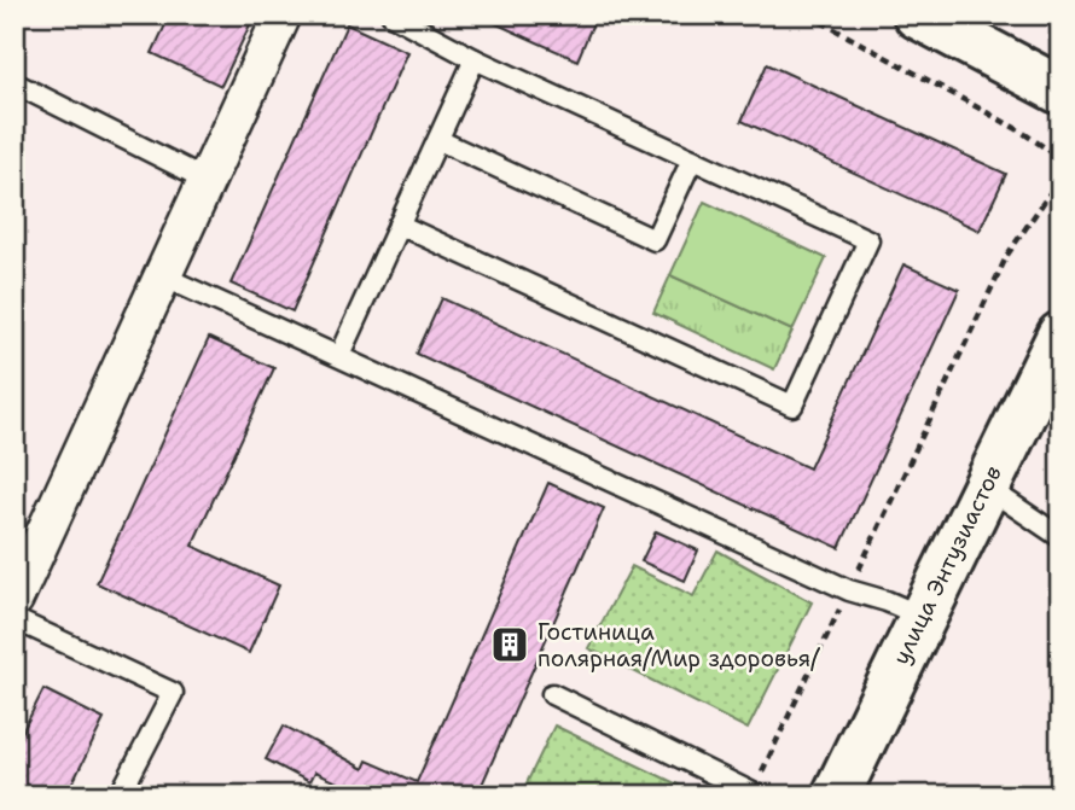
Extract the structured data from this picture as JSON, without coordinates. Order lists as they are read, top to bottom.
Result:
{
  "streets": {
    "street": ["улица Энтузиастов"]
  },
  "places": {
    "building": ["Гостиница полярная/Мир здоровья/"]
  }
}
